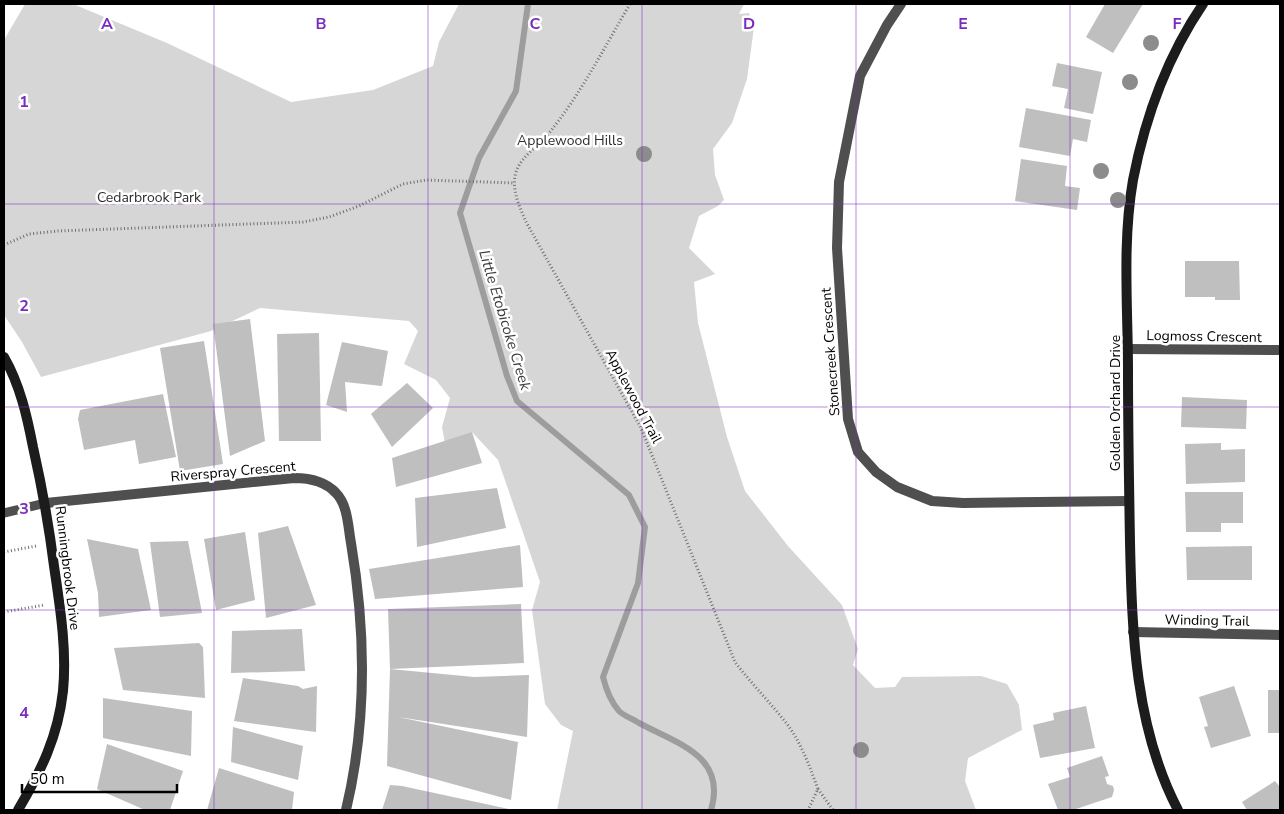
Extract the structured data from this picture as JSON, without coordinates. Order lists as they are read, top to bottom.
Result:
{
  "streets": {
    "street": [
      "Logmoss Crescent",
      "Stonecreek Crescent",
      "Golden Orchard Drive",
      "Riverspray Crescent",
      "Runningbrook Drive",
      "Winding Trail"
    ],
    "path": ["Applewood Trail"]
  },
  "crossings": [
    ["Logmoss Crescent", "Golden Orchard Drive"],
    ["Stonecreek Crescent", "Golden Orchard Drive"],
    ["Golden Orchard Drive", "Winding Trail"],
    ["Riverspray Crescent", "Runningbrook Drive"]
  ],
  "water": ["Little Etobicoke Creek"],
  "parks": ["Applewood Hills", "Cedarbrook Park"],
  "scale_bar": "50 m",
  "grid": {
    "columns": [
      "A",
      "B",
      "C",
      "D",
      "E",
      "F"
    ],
    "rows": [
      "1",
      "2",
      "3",
      "4"
    ]
  }
}
